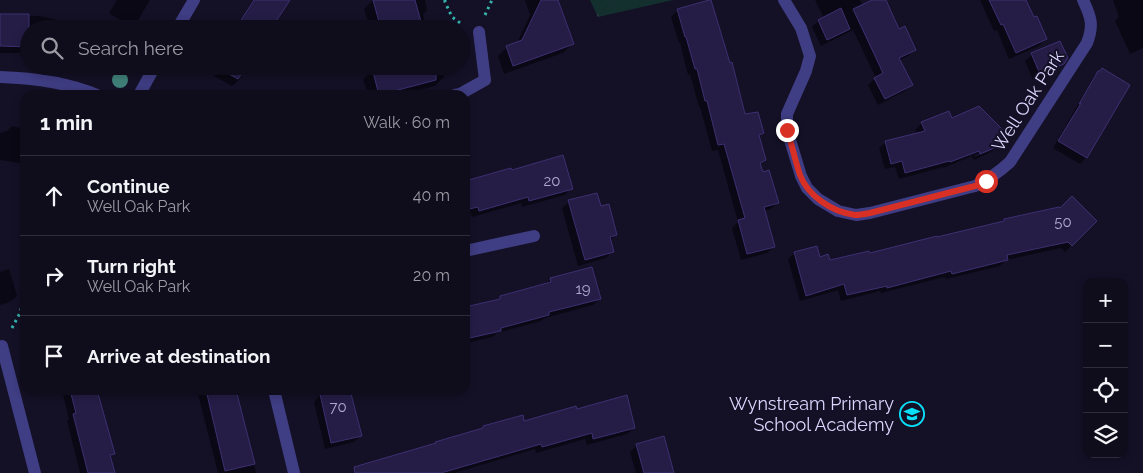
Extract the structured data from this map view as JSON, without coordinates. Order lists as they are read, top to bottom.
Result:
{
  "streets": {
    "street": ["Well Oak Park"]
  },
  "places": {
    "school or university": ["Wynstream Primary School Academy"]
  },
  "house_numbers": [
    "20",
    "50",
    "19",
    "70"
  ],
  "page": {
    "search": "Search here",
    "heading": ["1 min", "Walk · 60 m"],
    "list": [
      ["Continue", "Well Oak Park", "40 m"],
      ["Turn right", "Well Oak Park", "20 m"],
      "Arrive at destination"
    ],
    "map_buttons": ["+", "−"]
  }
}
